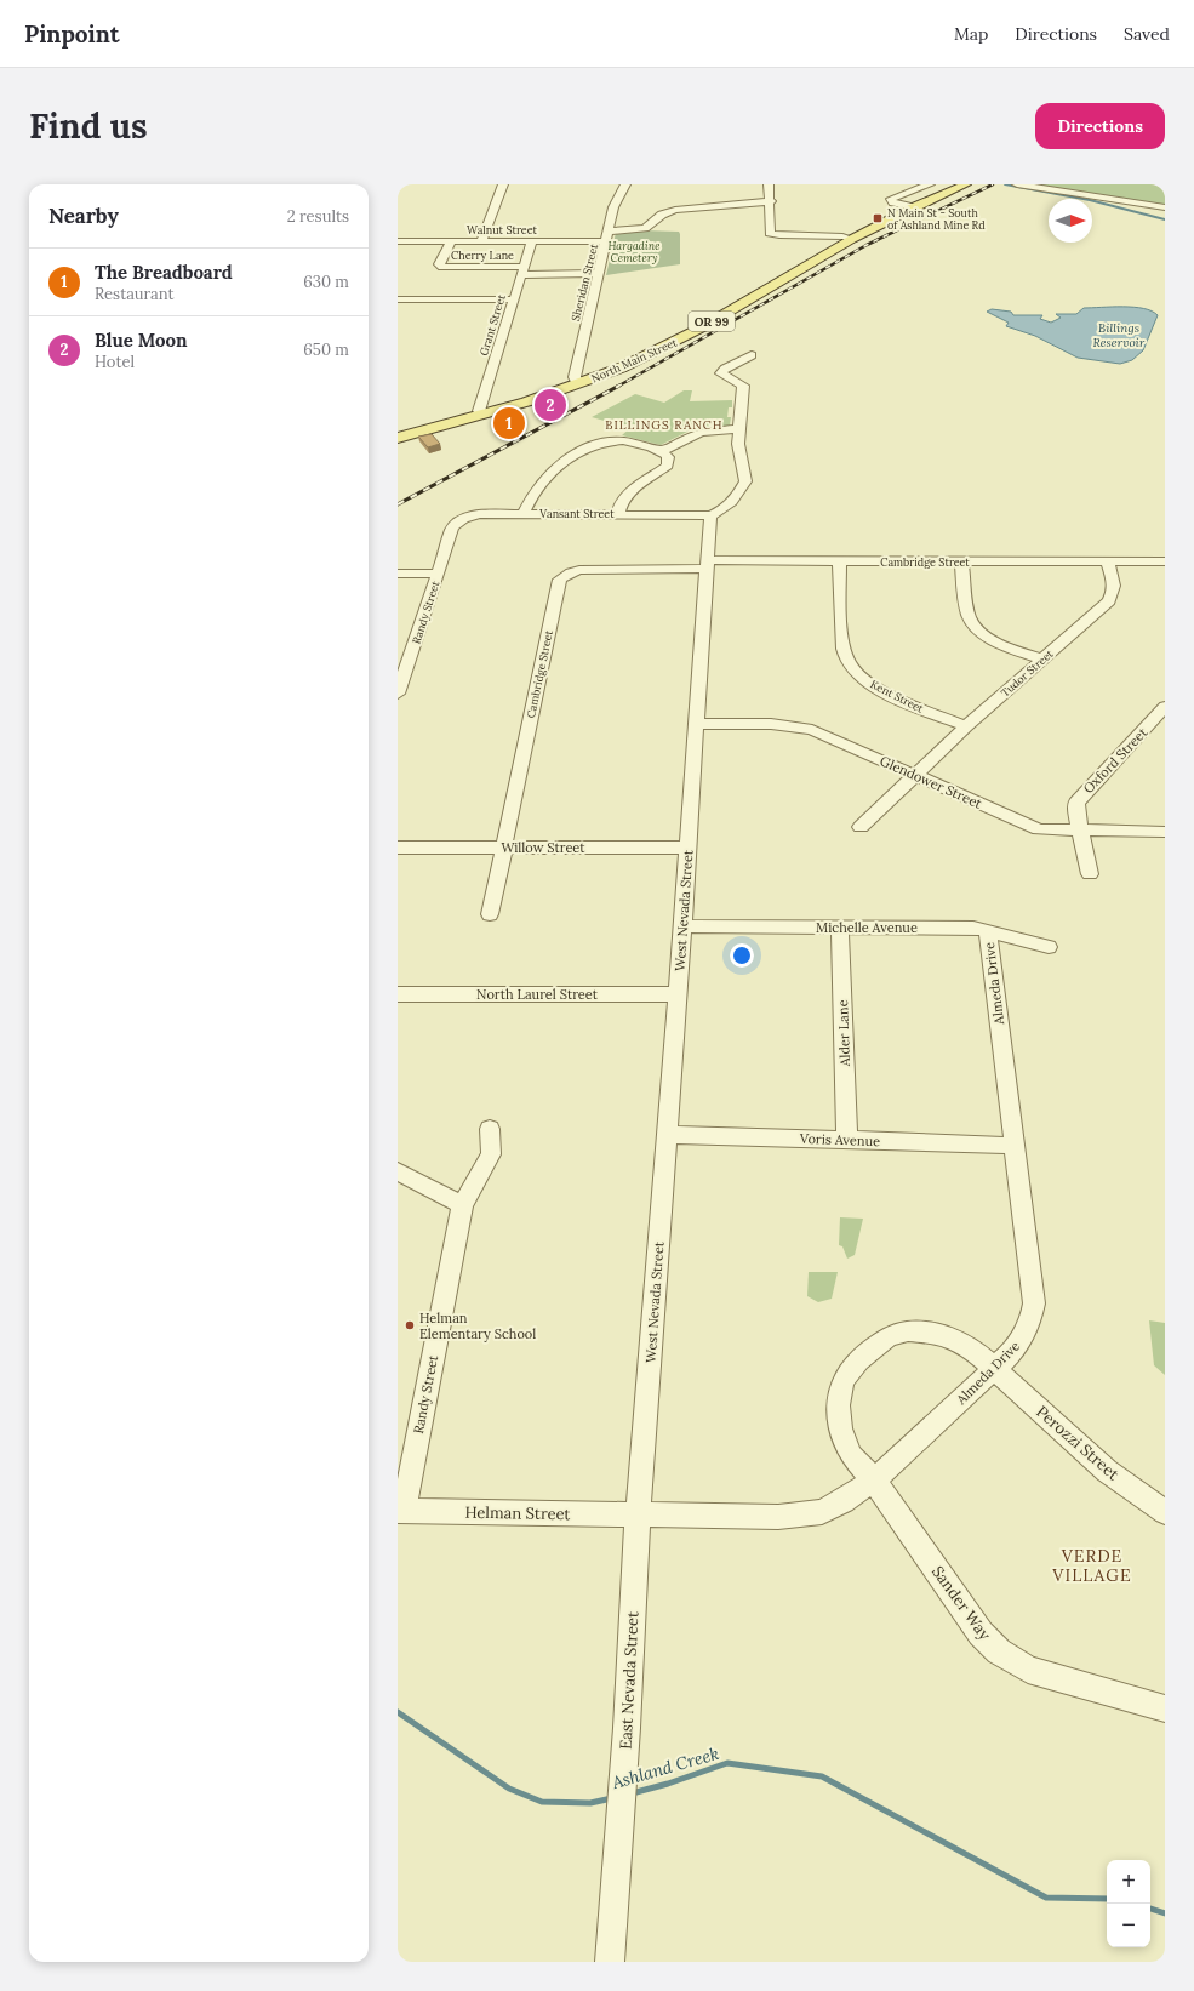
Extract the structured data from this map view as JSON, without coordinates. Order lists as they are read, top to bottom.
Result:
{
  "streets": {
    "main road": ["OR 99", "North Main Street"],
    "street": [
      "Walnut Street",
      "Cherry Lane",
      "Sheridan Street",
      "Grant Street",
      "Vansant Street",
      "Cambridge Street",
      "Randy Street",
      "Tudor Street",
      "Kent Street",
      "Oxford Street",
      "Glendower Street",
      "Willow Street",
      "West Nevada Street",
      "Michelle Avenue",
      "Almeda Drive",
      "North Laurel Street",
      "Alder Lane",
      "Voris Avenue",
      "Perozzi Street",
      "Helman Street",
      "Sander Way",
      "East Nevada Street"
    ]
  },
  "crossings": [
    ["Walnut Street", "Cherry Lane"],
    ["Walnut Street", "Sheridan Street"],
    ["Walnut Street", "Grant Street"],
    ["Cherry Lane", "Grant Street"],
    ["Sheridan Street", "North Main Street"],
    ["OR 99", "North Main Street"],
    ["Grant Street", "North Main Street"],
    ["Vansant Street", "Randy Street"],
    ["Vansant Street", "West Nevada Street"],
    ["Cambridge Street", "Tudor Street"],
    ["Cambridge Street", "Kent Street"],
    ["Cambridge Street", "Willow Street"],
    ["Cambridge Street", "West Nevada Street"],
    ["Randy Street", "Helman Street"],
    ["Tudor Street", "Kent Street"],
    ["Tudor Street", "Glendower Street"],
    ["Oxford Street", "Glendower Street"],
    ["Glendower Street", "West Nevada Street"],
    ["Willow Street", "West Nevada Street"],
    ["West Nevada Street", "Michelle Avenue"],
    ["West Nevada Street", "Almeda Drive"],
    ["West Nevada Street", "North Laurel Street"],
    ["West Nevada Street", "Voris Avenue"],
    ["West Nevada Street", "Helman Street"],
    ["West Nevada Street", "East Nevada Street"],
    ["Michelle Avenue", "Almeda Drive"],
    ["Michelle Avenue", "Alder Lane"],
    ["Almeda Drive", "Voris Avenue"],
    ["Almeda Drive", "Perozzi Street"],
    ["Almeda Drive", "Helman Street"],
    ["Almeda Drive", "Sander Way"],
    ["Almeda Drive", "East Nevada Street"],
    ["Alder Lane", "Voris Avenue"],
    ["Perozzi Street", "Sander Way"],
    ["Helman Street", "East Nevada Street"]
  ],
  "districts": ["BILLINGS RANCH", "VERDE VILLAGE"],
  "water": ["Billings Reservoir", "Ashland Creek"],
  "parks": ["Hargadine Cemetery"],
  "places": {
    "transit": ["N Main St - South of Ashland Mine Rd"],
    "other": ["Helman Elementary School"]
  },
  "north": "right",
  "page": {
    "header": "Pinpoint",
    "nav": ["Map", "Directions", "Saved"],
    "buttons": "Directions",
    "title": "Find us",
    "heading": ["Nearby", "2 results"],
    "list": [
      {
        "mark": "1",
        "name": "The Breadboard",
        "note": "Restaurant",
        "value": "630 m"
      },
      {
        "mark": "2",
        "name": "Blue Moon",
        "note": "Hotel",
        "value": "650 m"
      }
    ],
    "pins": ["2", "1"],
    "map_buttons": ["+", "−"]
  }
}
